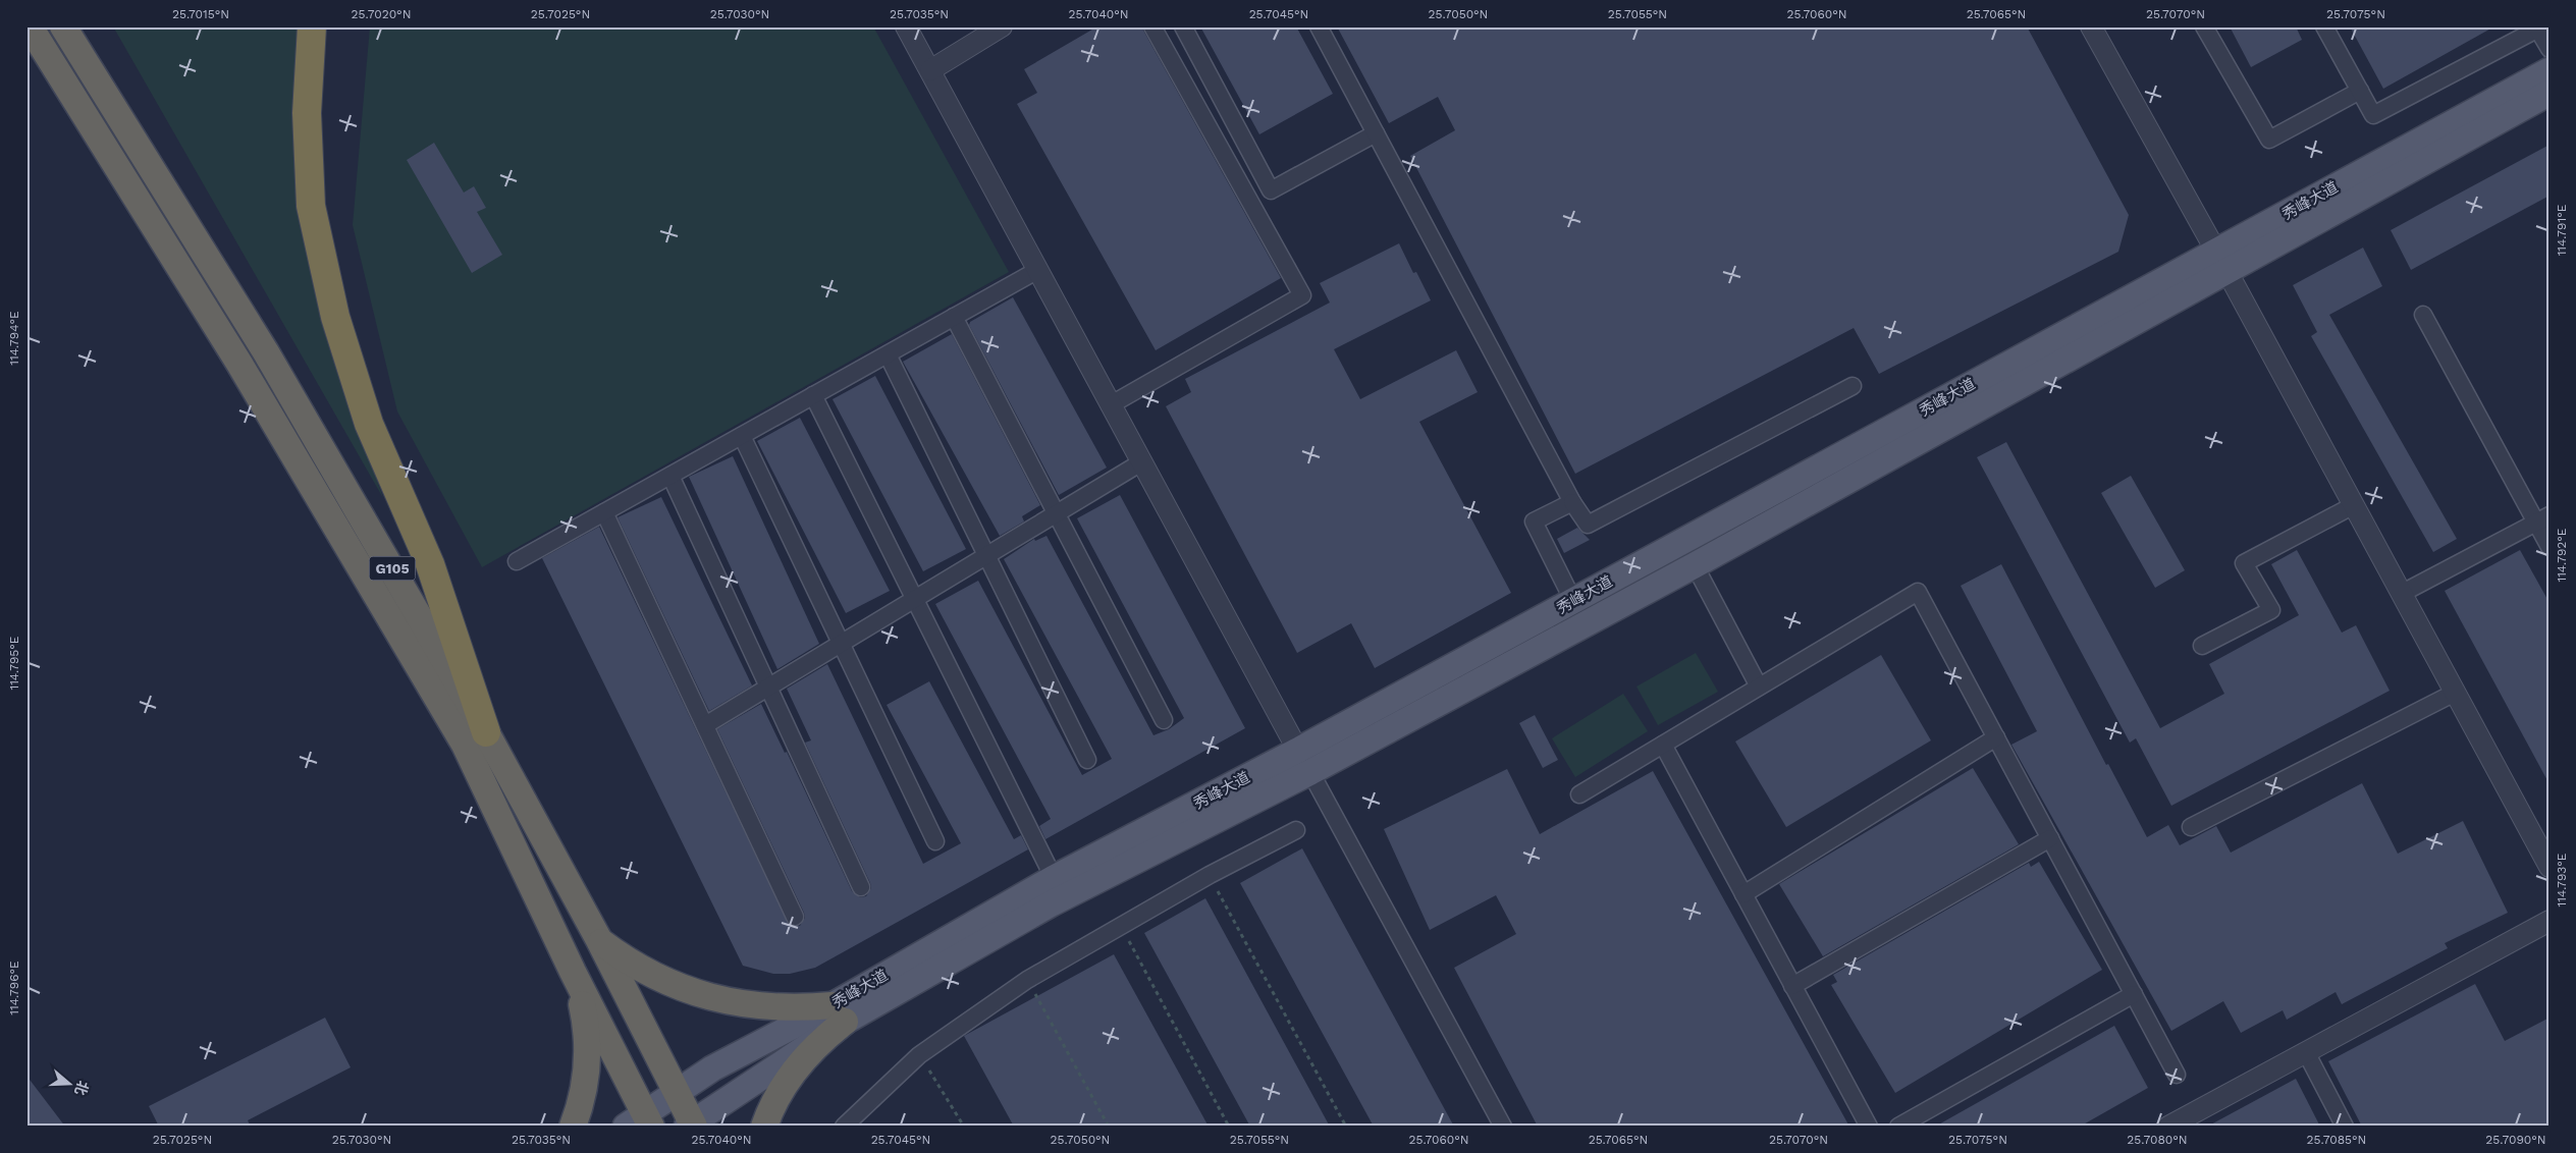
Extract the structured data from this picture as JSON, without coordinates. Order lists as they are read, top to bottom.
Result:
{
  "streets": {
    "highway": ["G105"],
    "main road": ["秀峰大道"]
  },
  "crossings": [
    ["秀峰大道", "G105"]
  ],
  "north": "right",
  "coordinates": [
    "25.7015°N",
    "25.7020°N",
    "25.7025°N",
    "25.7030°N",
    "25.7035°N",
    "25.7040°N",
    "25.7045°N",
    "25.7050°N",
    "25.7055°N",
    "25.7060°N",
    "25.7065°N",
    "25.7070°N",
    "25.7075°N",
    "114.791°E",
    "114.794°E",
    "114.792°E",
    "114.795°E",
    "114.793°E",
    "114.796°E",
    "25.7080°N",
    "25.7085°N",
    "25.7090°N"
  ]
}
